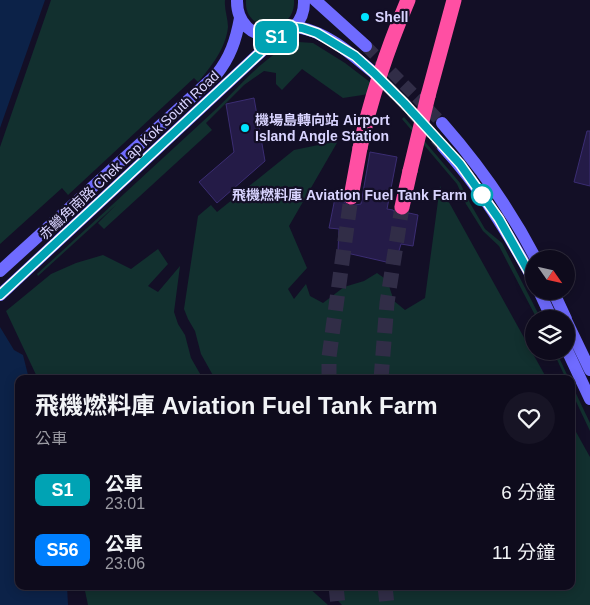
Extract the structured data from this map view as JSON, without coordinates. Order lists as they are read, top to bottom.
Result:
{
  "streets": {
    "main road": ["赤鱲角南路 Chek Lap Kok South Road"]
  },
  "places": ["Shell", "機場島轉向站 Airport Island Angle Station", "飛機燃料庫 Aviation Fuel Tank Farm"],
  "lines": ["bus line S1"],
  "north": "bottom right",
  "page": {
    "on_map": "S1",
    "heading": ["飛機燃料庫 Aviation Fuel Tank Farm", "公車"],
    "list": [
      {
        "mark": "S1",
        "name": "公車",
        "note": "23:01",
        "value": "6 分鐘"
      },
      {
        "mark": "S56",
        "name": "公車",
        "note": "23:06",
        "value": "11 分鐘"
      }
    ]
  }
}
